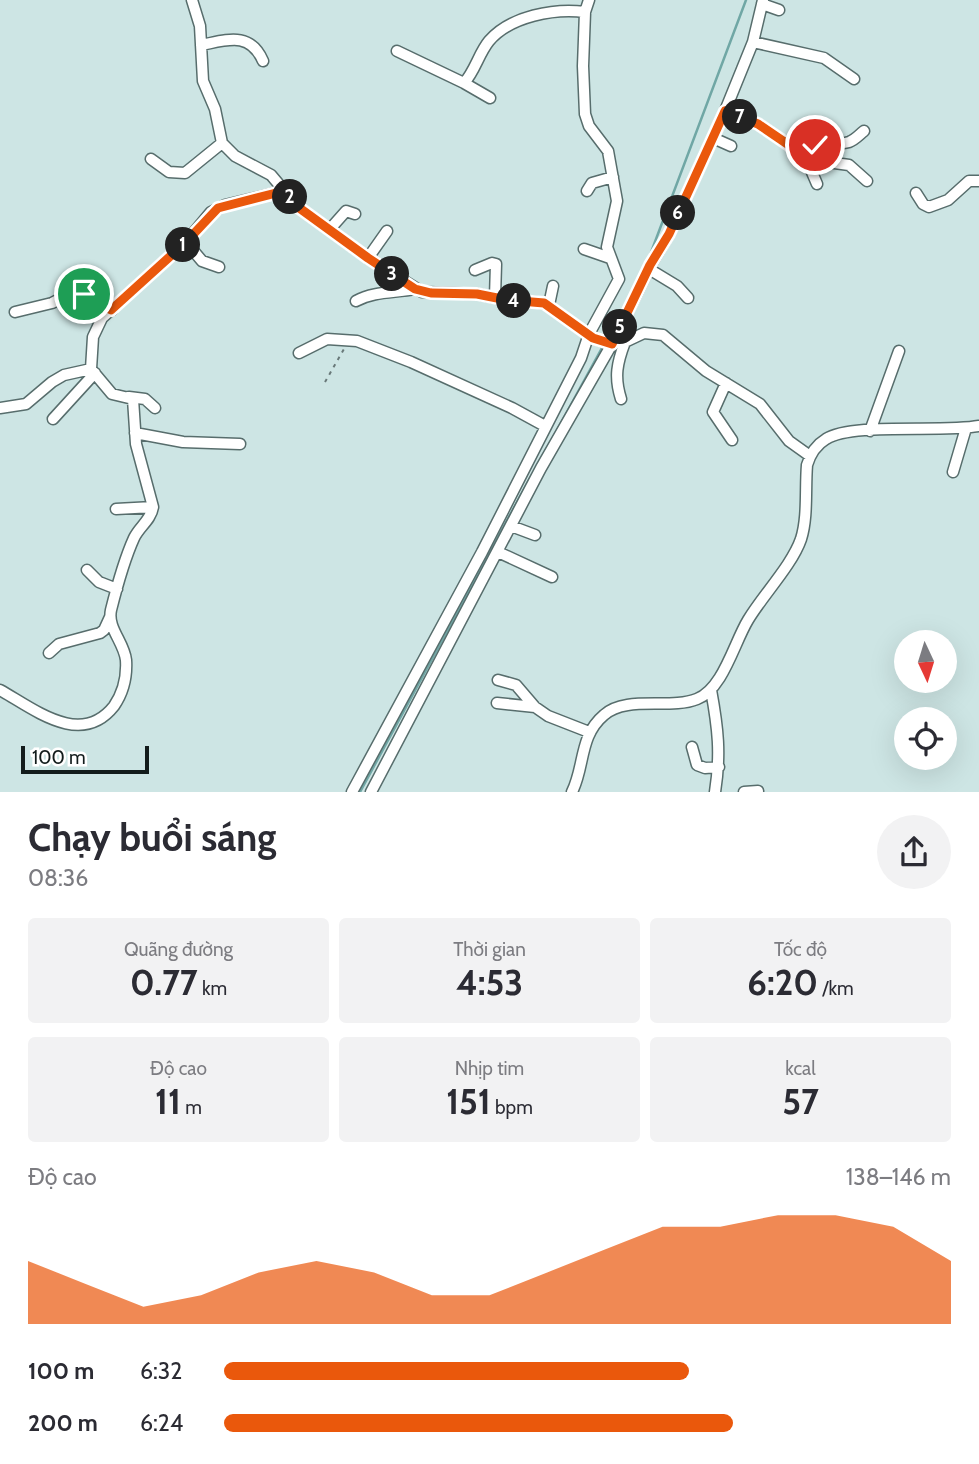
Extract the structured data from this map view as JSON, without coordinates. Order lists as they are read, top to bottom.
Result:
{
  "scale_bar": "100 m",
  "north": "bottom",
  "page": {
    "pins": [
      "7",
      "2",
      "6",
      "1",
      "3",
      "4",
      "5"
    ],
    "scale": "100 m",
    "heading": ["Chạy buổi sáng", "08:36"],
    "stats": [
      ["Quãng đường", "0.77 km"],
      ["Thời gian", "4:53"],
      ["Tốc độ", "6:20 /km"],
      ["Độ cao", "11 m"],
      ["Nhịp tim", "151 bpm"],
      ["kcal", "57"]
    ],
    "chart": ["Độ cao", "138–146 m"],
    "list": [
      {
        "name": "100 m",
        "note": "6:32"
      },
      {
        "name": "200 m",
        "note": "6:24"
      }
    ]
  }
}
